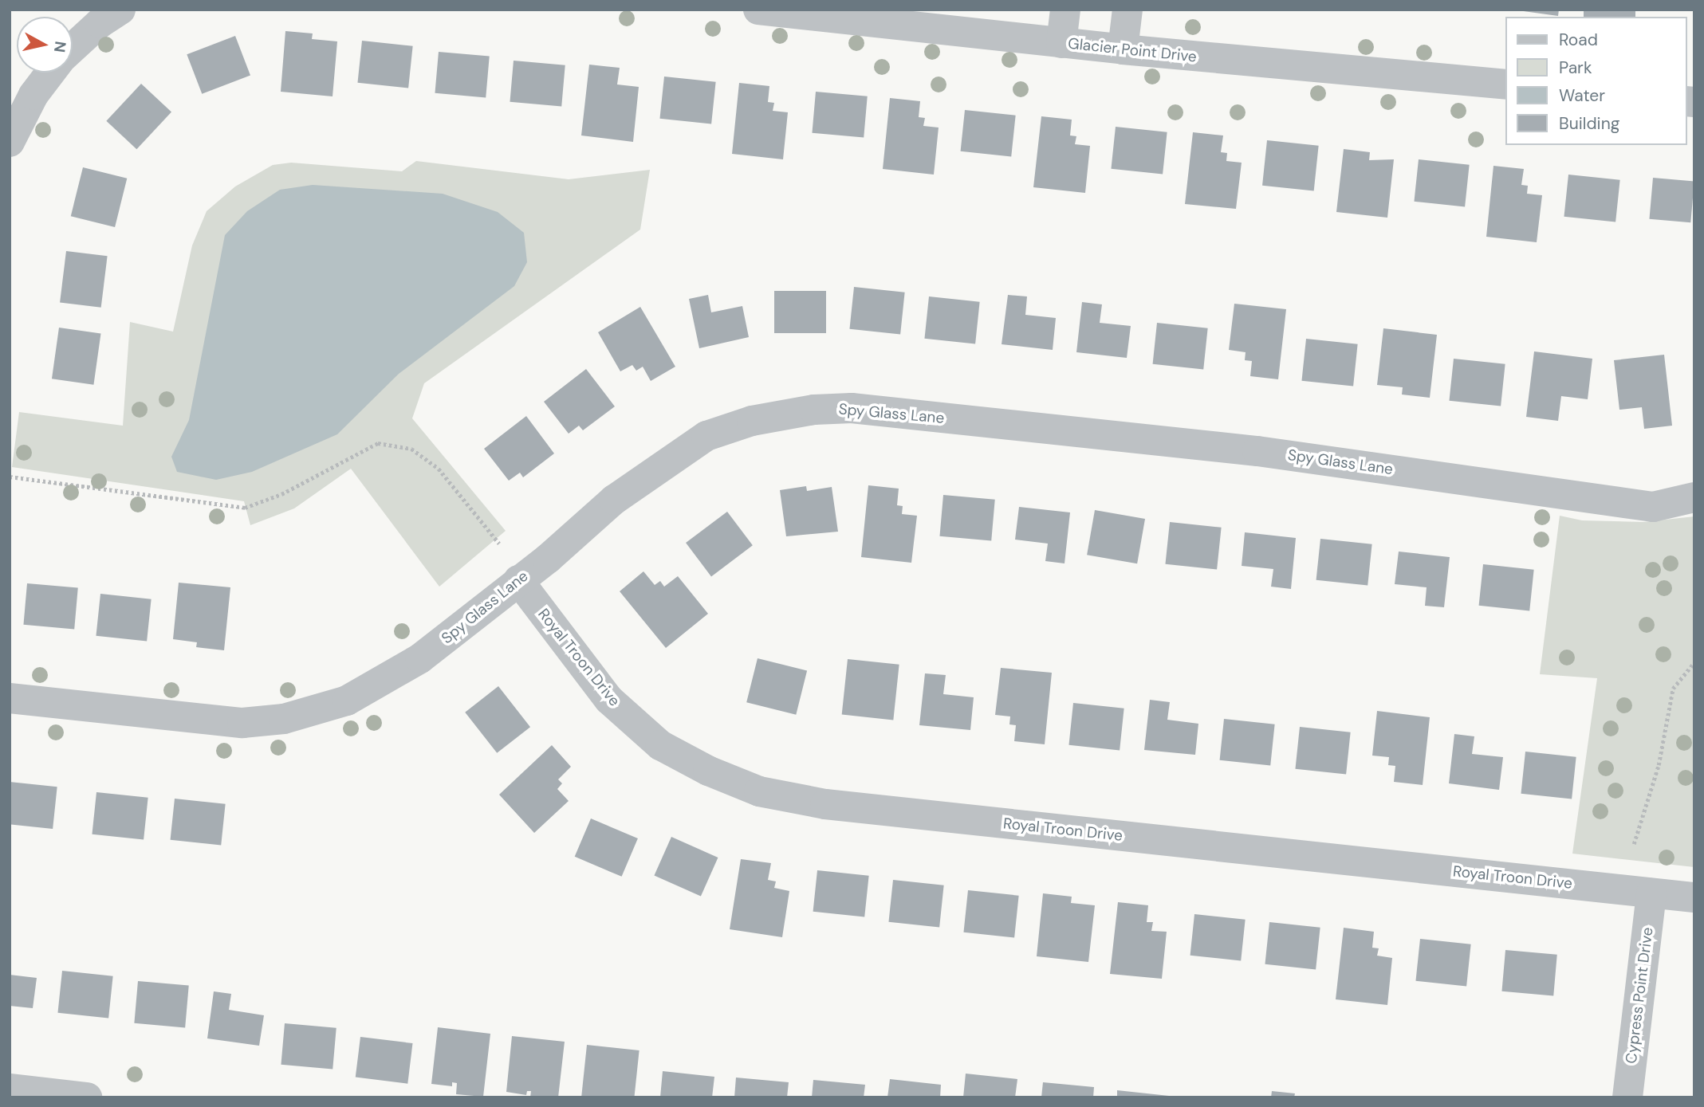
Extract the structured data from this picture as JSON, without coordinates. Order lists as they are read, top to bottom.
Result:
{
  "streets": {
    "street": [
      "Glacier Point Drive",
      "Spy Glass Lane",
      "Royal Troon Drive",
      "Cypress Point Drive"
    ]
  },
  "crossings": [
    ["Spy Glass Lane", "Royal Troon Drive"],
    ["Royal Troon Drive", "Cypress Point Drive"]
  ],
  "legend": [
    "Road",
    "Park",
    "Water",
    "Building"
  ],
  "north": "right"
}
